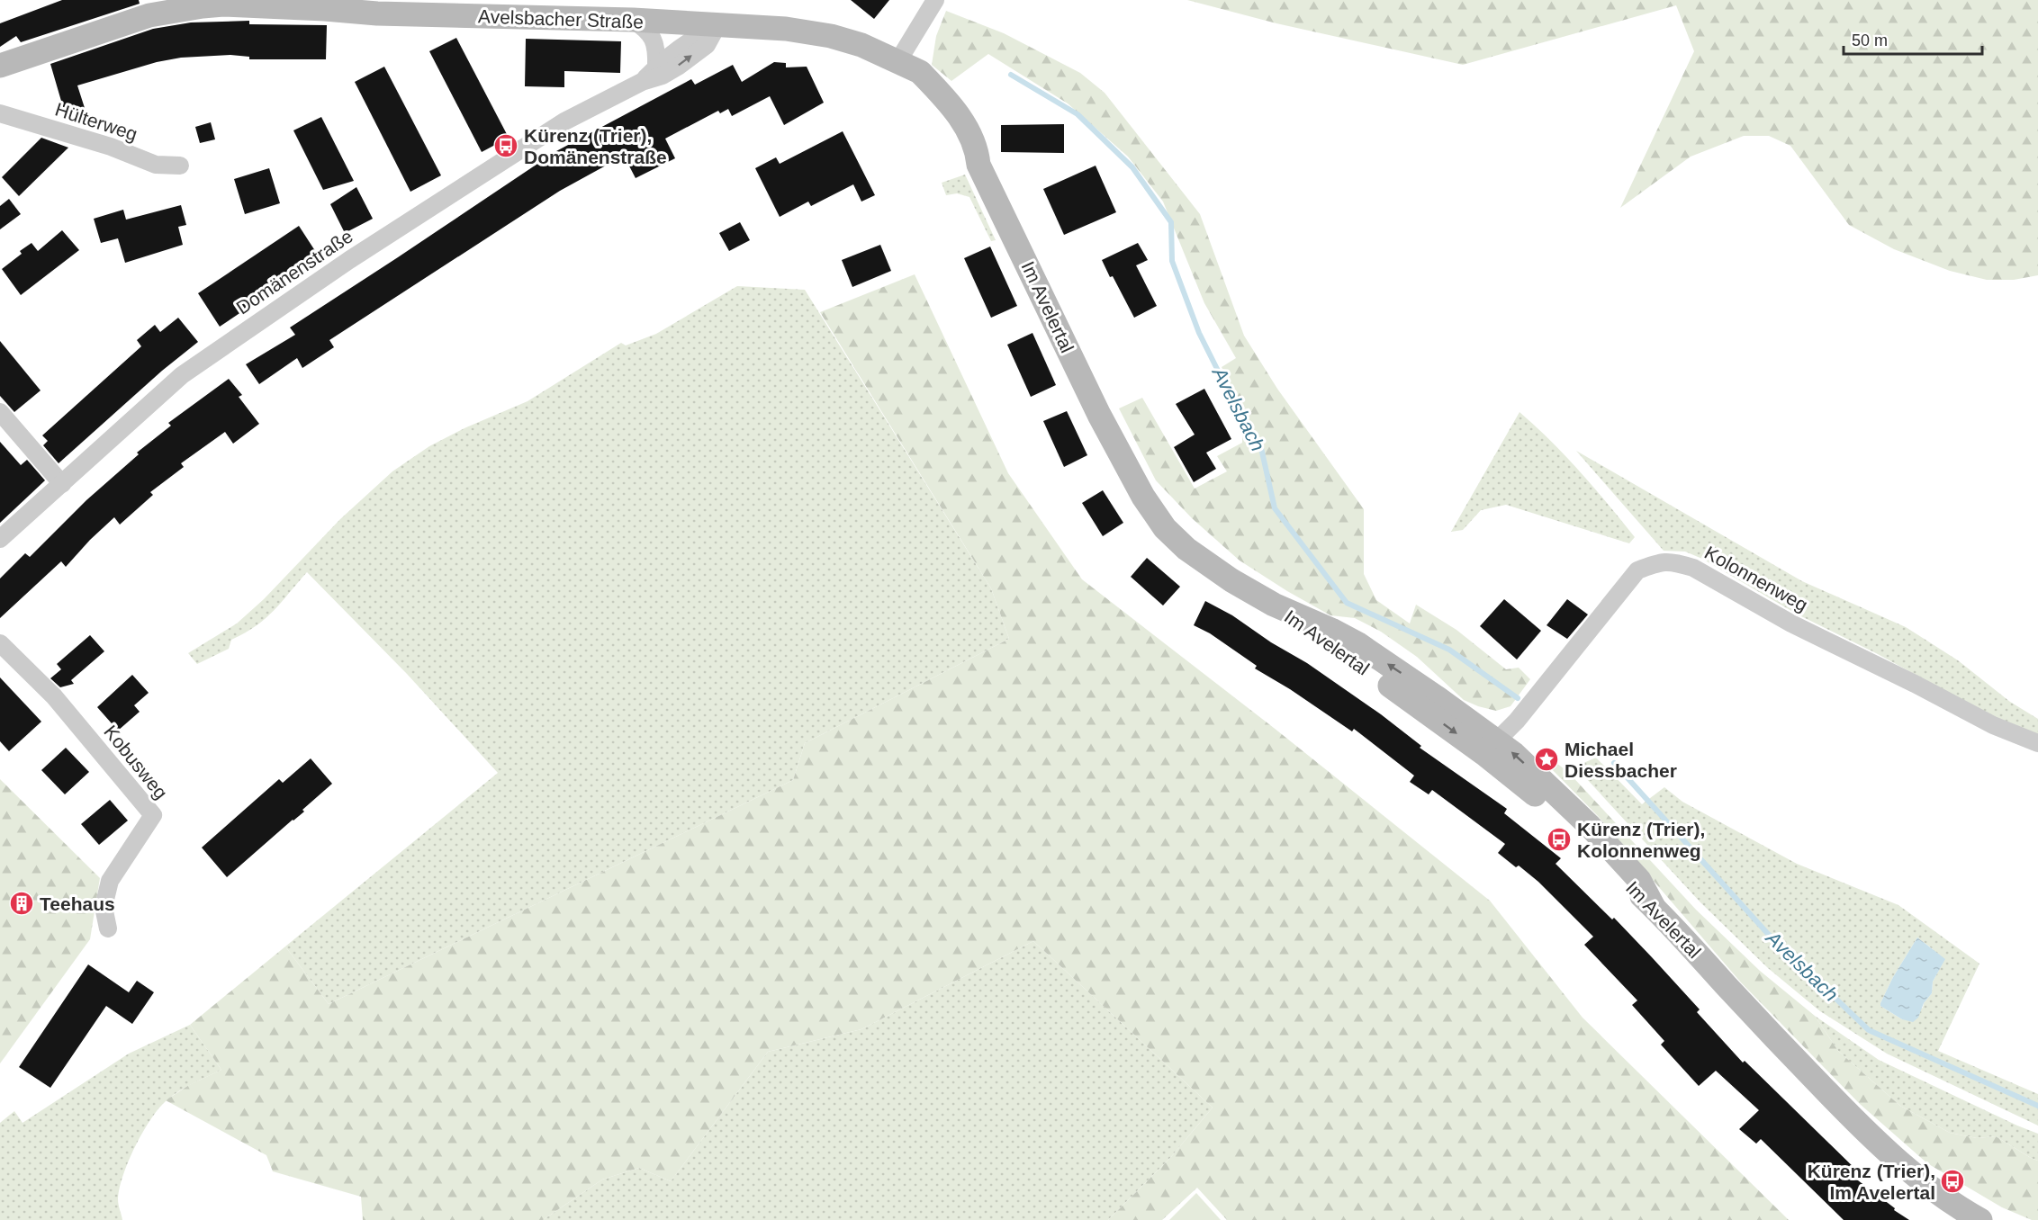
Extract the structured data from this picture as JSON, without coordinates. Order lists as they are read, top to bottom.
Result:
{
  "streets": {
    "main road": ["Avelsbacher Straße", "Im Avelertal"],
    "street": [
      "Hülterweg",
      "Domänenstraße",
      "Kolonnenweg",
      "Kobusweg"
    ]
  },
  "crossings": [
    ["Avelsbacher Straße", "Domänenstraße"],
    ["Avelsbacher Straße", "Im Avelertal"],
    ["Im Avelertal", "Kolonnenweg"]
  ],
  "water": ["Avelsbach"],
  "places": {
    "bus stop": ["Kürenz (Trier), Domänenstraße", "Kürenz (Trier), Kolonnenweg", "Kürenz (Trier), Im Avelertal"],
    "place": ["Michael Diessbacher"],
    "building": ["Teehaus"]
  },
  "scale_bar": "50 m"
}
